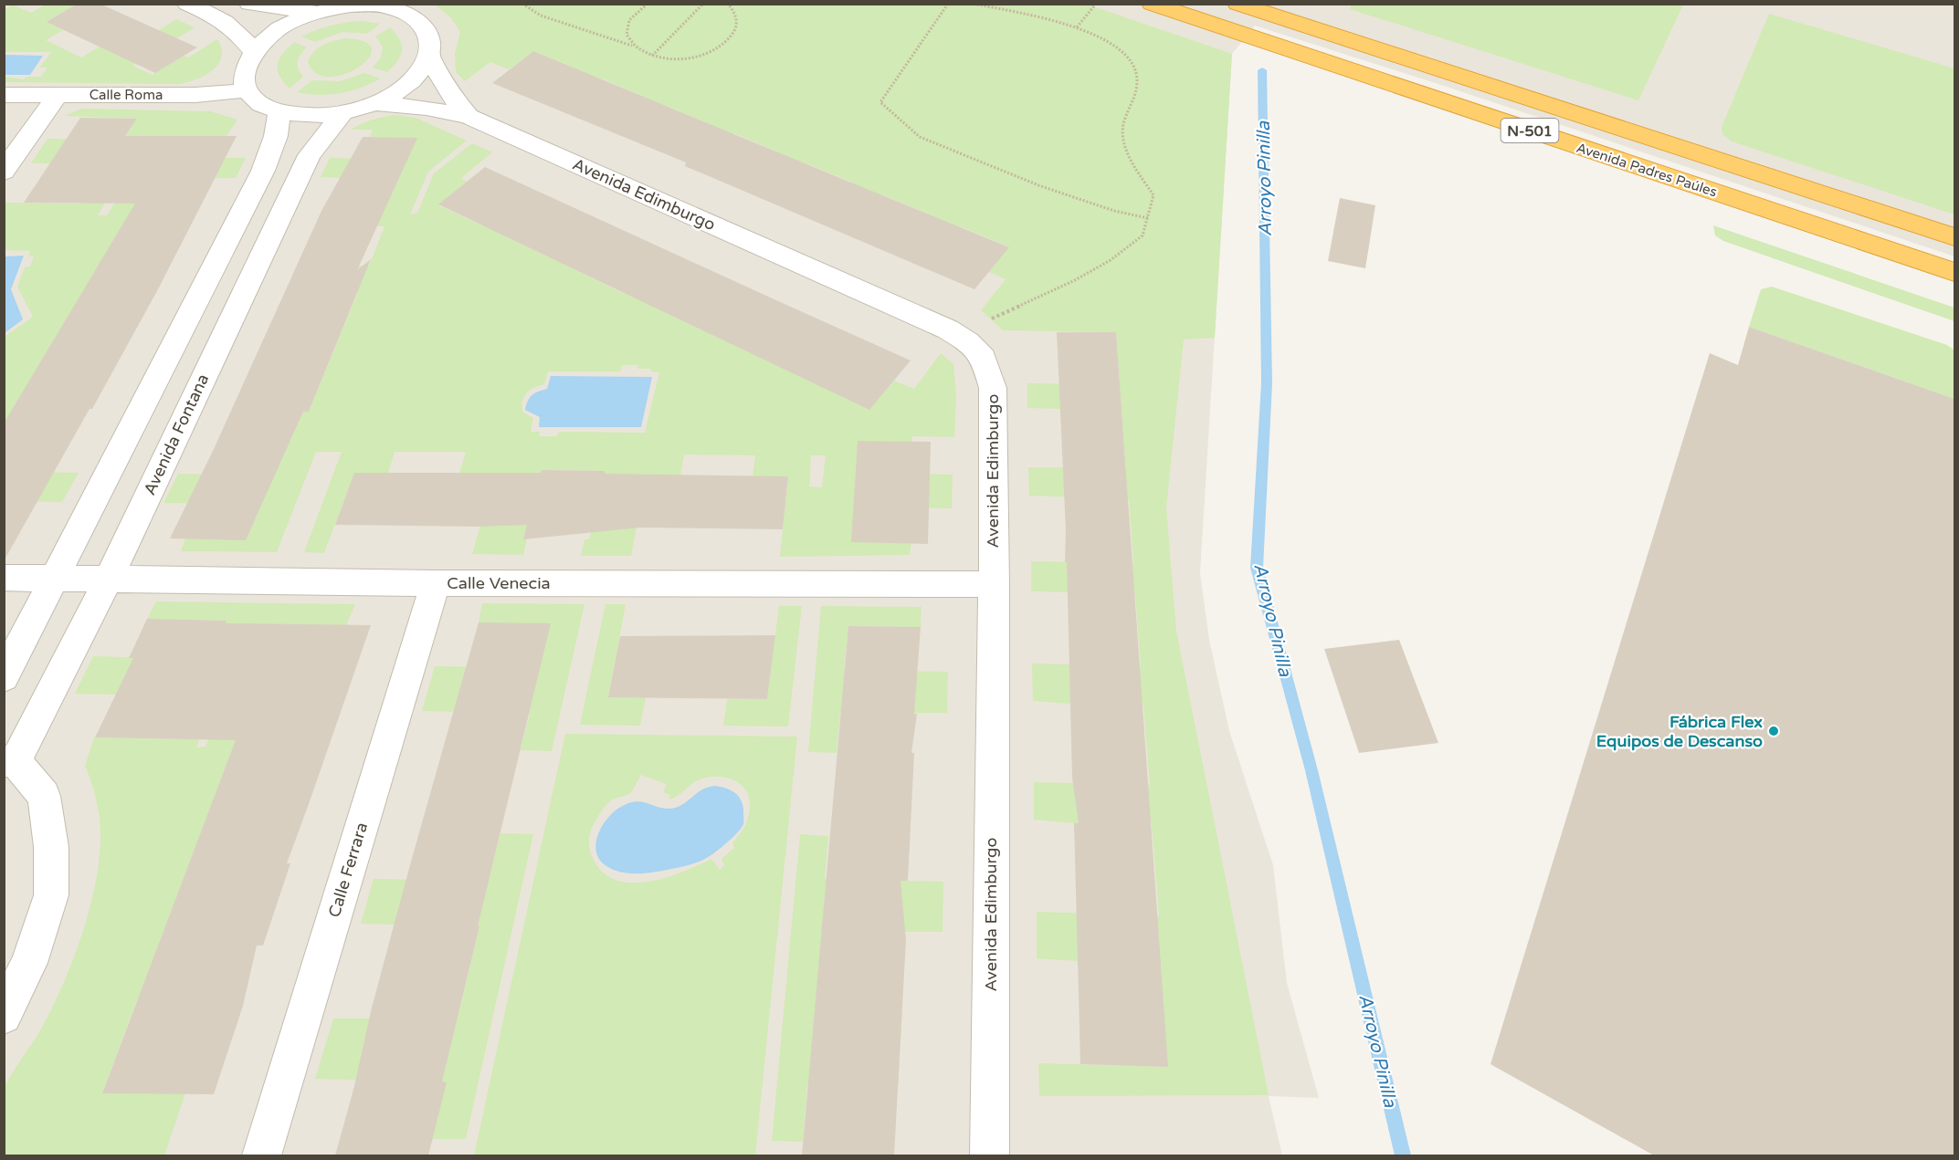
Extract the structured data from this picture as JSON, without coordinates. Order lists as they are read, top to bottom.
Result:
{
  "streets": {
    "highway": ["N-501", "Avenida Padres Paúles"],
    "street": [
      "Calle Roma",
      "Avenida Edimburgo",
      "Avenida Fontana",
      "Calle Venecia",
      "Calle Ferrara"
    ]
  },
  "crossings": [
    ["Calle Roma", "Avenida Edimburgo"],
    ["Calle Roma", "Avenida Fontana"],
    ["Avenida Edimburgo", "Avenida Fontana"],
    ["Avenida Edimburgo", "Calle Venecia"],
    ["Avenida Fontana", "Calle Venecia"],
    ["Calle Venecia", "Calle Ferrara"]
  ],
  "water": ["Arroyo Pinilla"],
  "places": ["Fábrica Flex Equipos de Descanso"]
}
